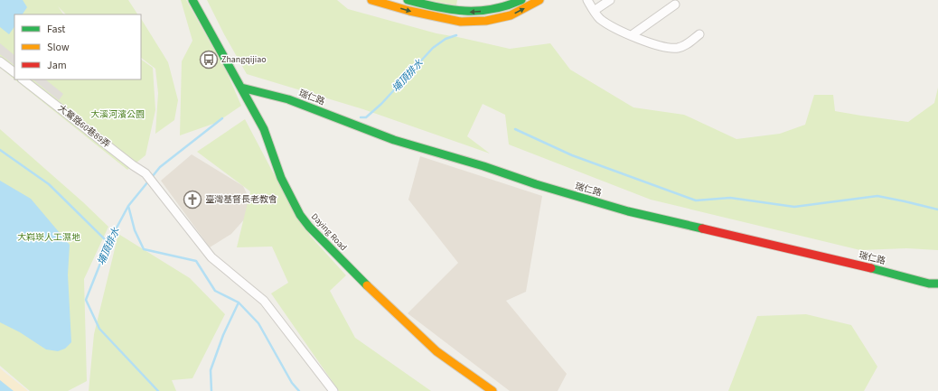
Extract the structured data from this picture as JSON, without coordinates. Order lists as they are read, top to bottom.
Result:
{
  "streets": {
    "street": ["瑞仁路", "大鶯路60巷89弄", "Daying Road"]
  },
  "crossings": [
    ["瑞仁路", "Daying Road"]
  ],
  "water": ["埔頂排水"],
  "parks": ["大溪河濱公園", "大嵙崁人工濕地"],
  "places": {
    "bus stop": ["Zhangqijiao"],
    "church": ["臺灣基督長老教會"]
  },
  "legend": ["Fast", "Slow", "Jam"]
}
